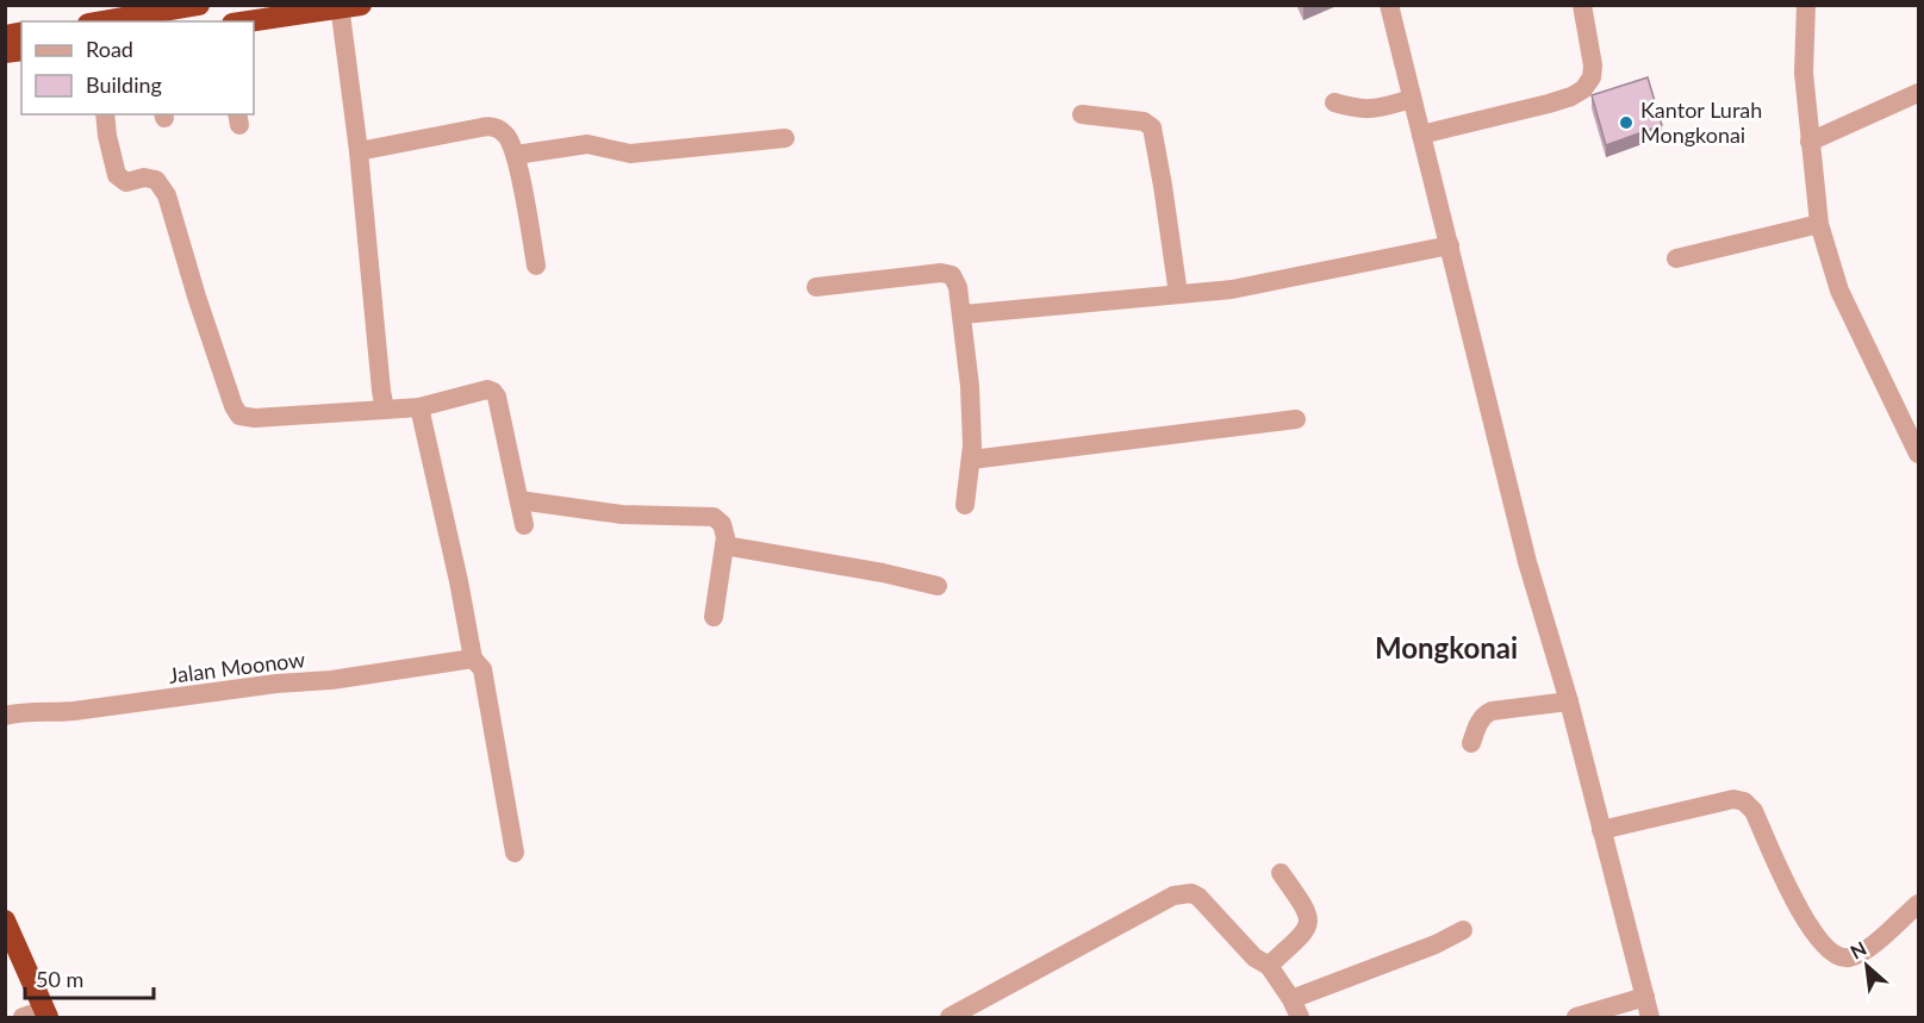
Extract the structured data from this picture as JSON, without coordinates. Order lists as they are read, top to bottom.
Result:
{
  "streets": {
    "street": ["Jalan Moonow"]
  },
  "districts": ["Mongkonai"],
  "places": ["Kantor Lurah Mongkonai"],
  "legend": ["Road", "Building"],
  "scale_bar": "50 m",
  "north": "top left"
}
